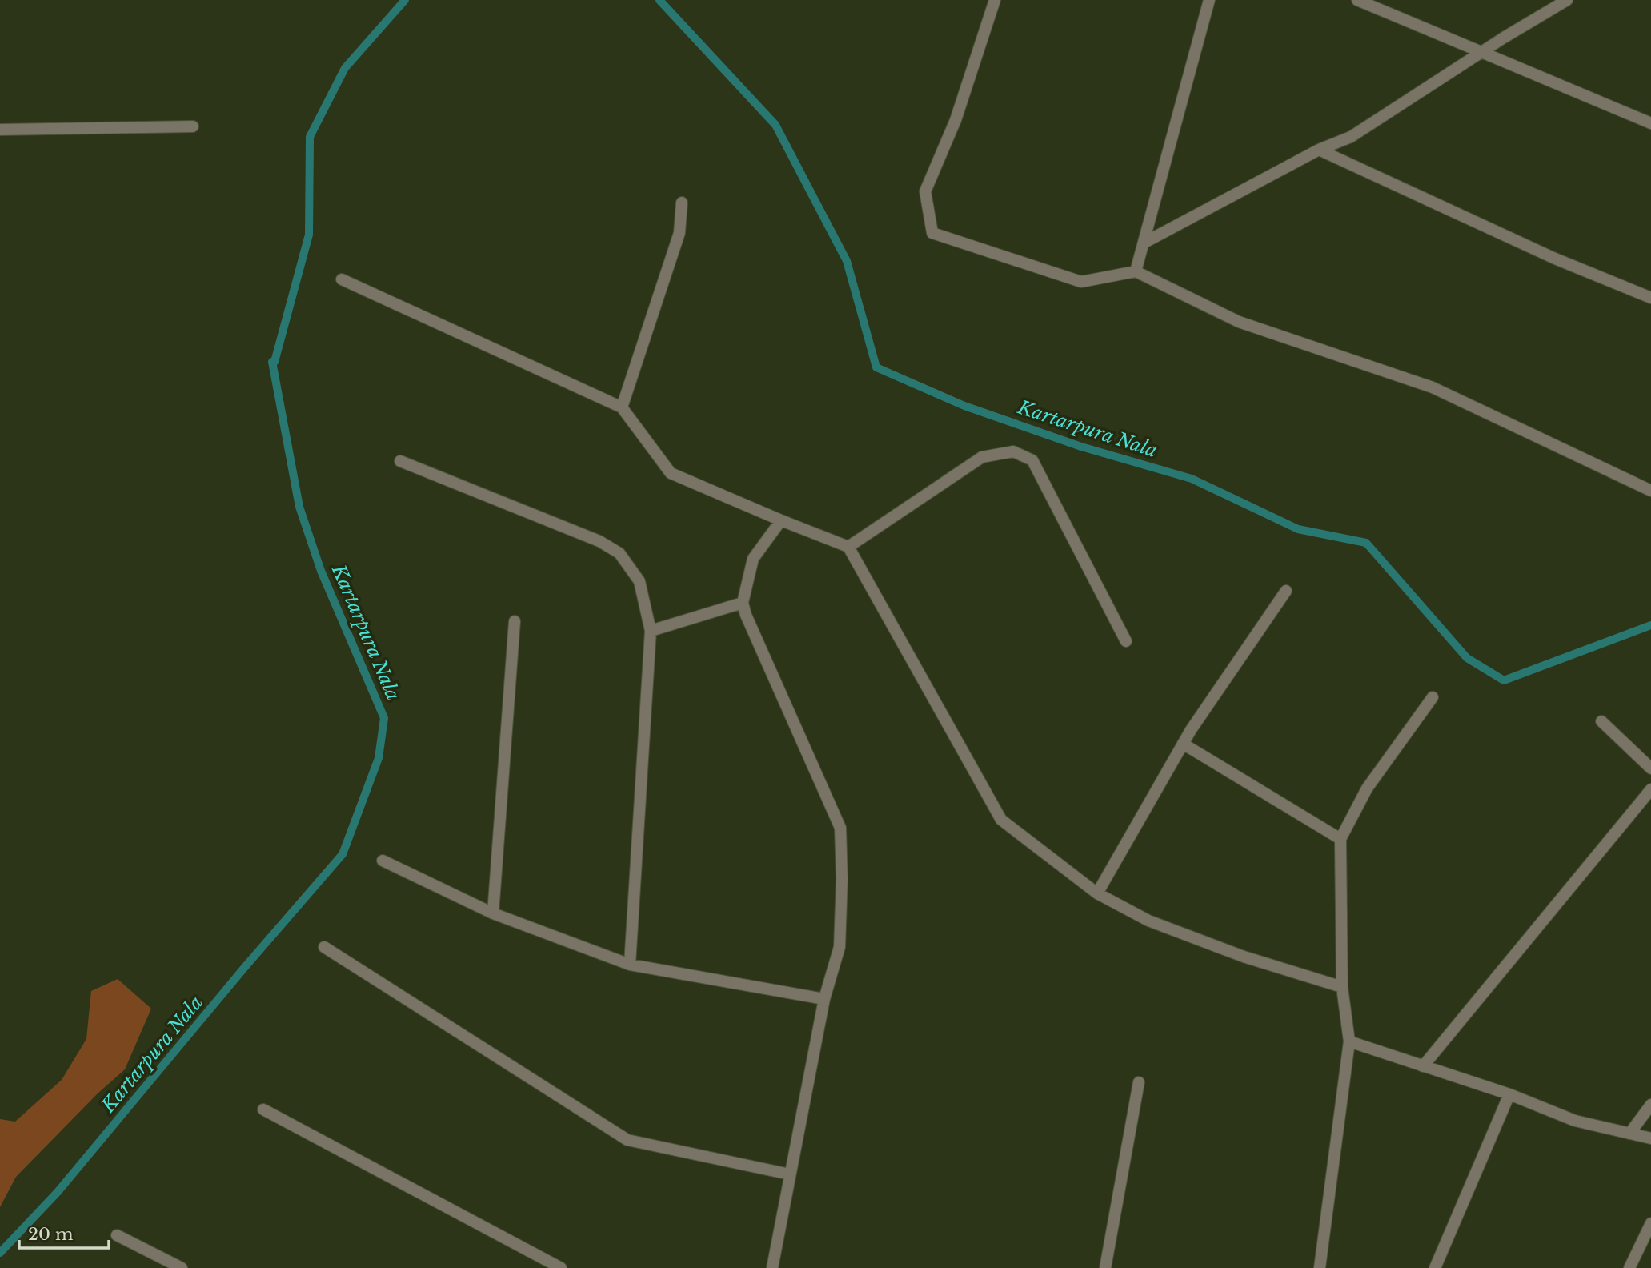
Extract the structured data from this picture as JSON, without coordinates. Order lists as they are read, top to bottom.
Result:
{
  "water": ["Kartarpura Nala"],
  "scale_bar": "20 m"
}
